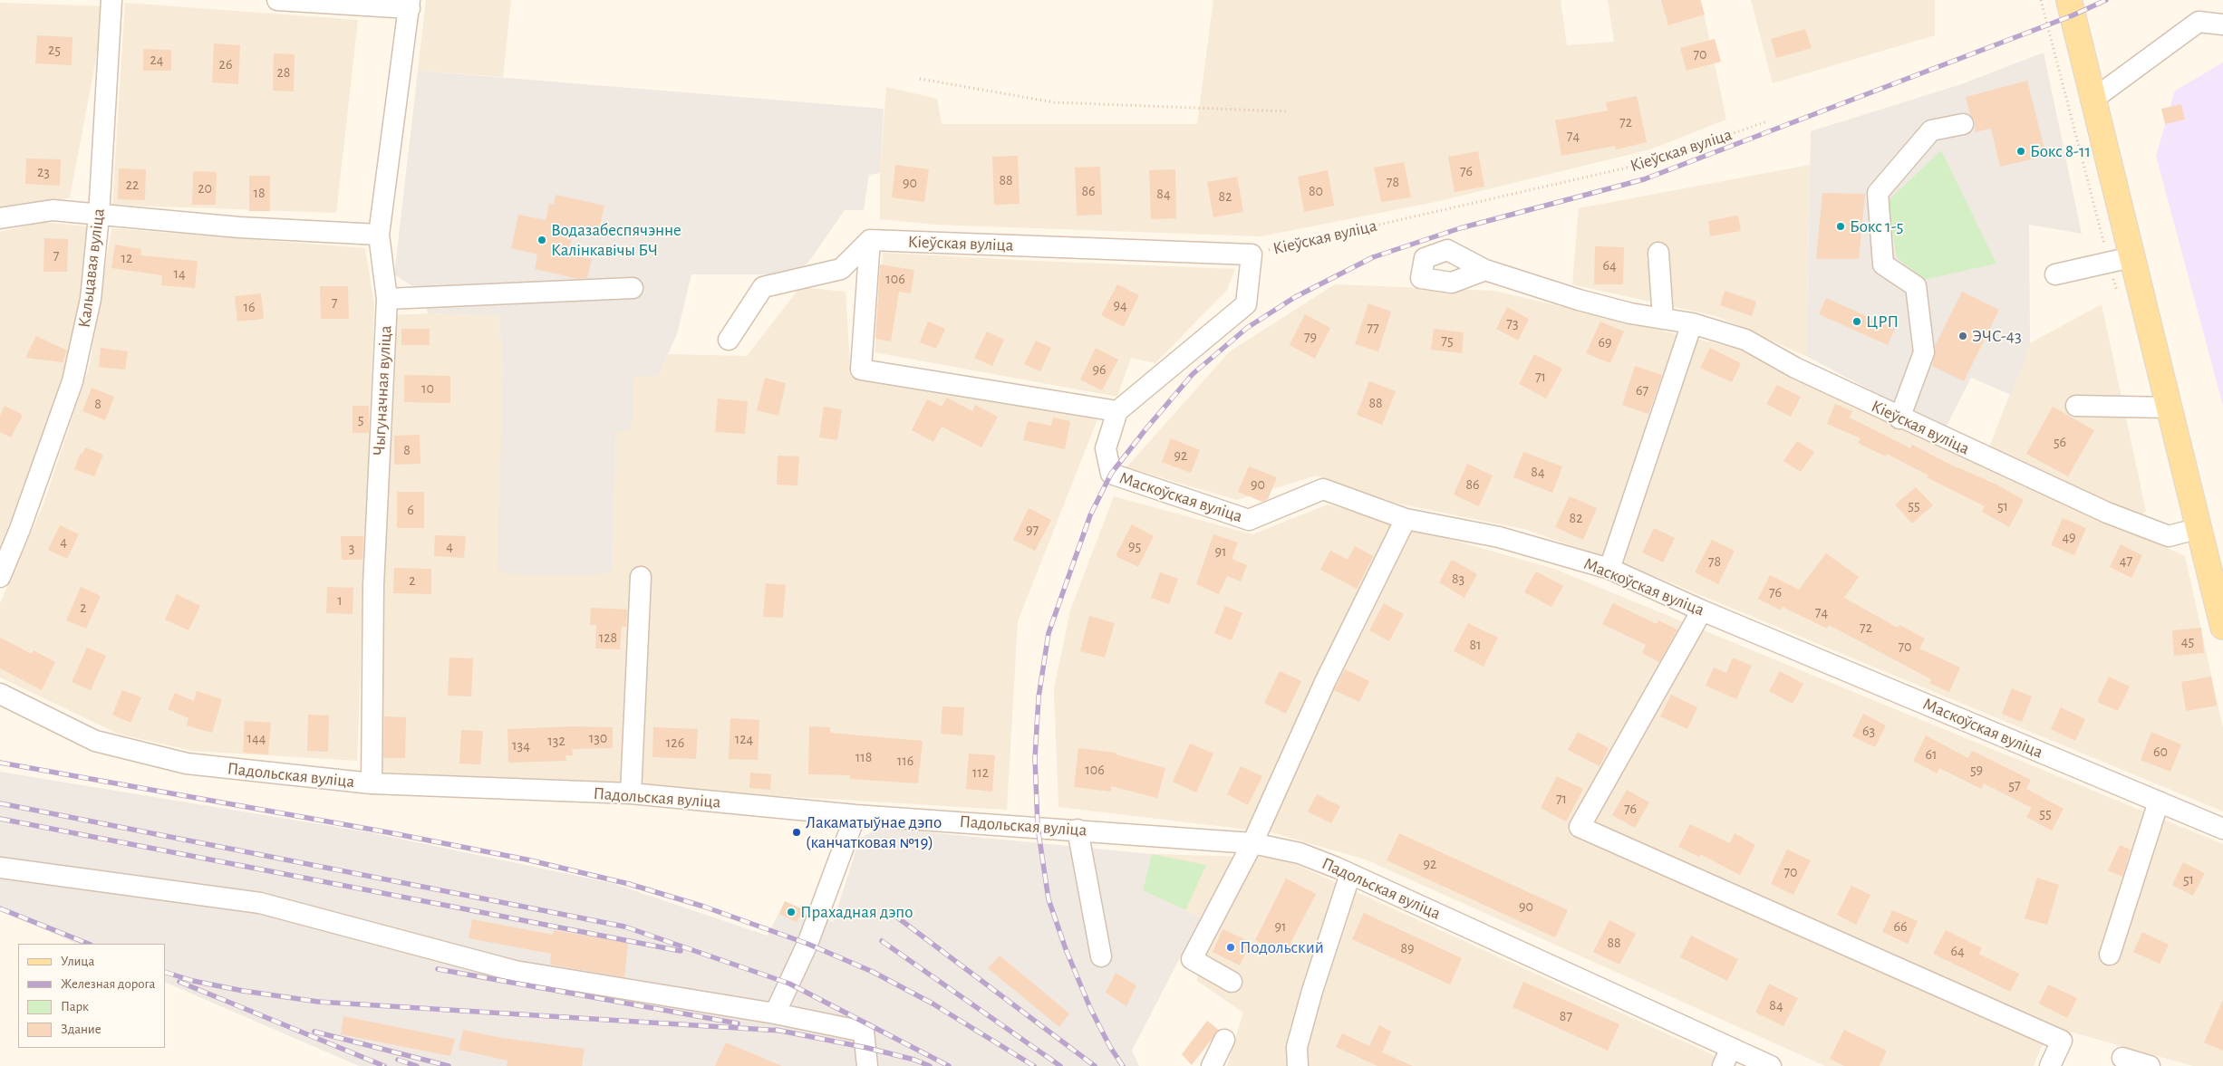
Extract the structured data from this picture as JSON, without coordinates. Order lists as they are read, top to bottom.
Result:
{
  "streets": {
    "street": [
      "Кіеўская вуліца",
      "Кальцавая вуліца",
      "Чыгуначная вуліца",
      "Маскоўская вуліца",
      "Падольская вуліца"
    ]
  },
  "crossings": [
    ["Чыгуначная вуліца", "Падольская вуліца"]
  ],
  "places": [
    "Бокс 8-11",
    "Бокс 1-5",
    "Водазабеспячэнне Калінкавічы БЧ",
    "ЦРП",
    "ЭЧС-43",
    "Лакаматыўнае дэпо (канчатковая №19)",
    "Прахадная дэпо",
    "Подольский"
  ],
  "house_numbers": [
    "25",
    "70",
    "24",
    "26",
    "28",
    "72",
    "74",
    "76",
    "23",
    "88",
    "78",
    "90",
    "22",
    "20",
    "86",
    "80",
    "18",
    "84",
    "82",
    "7",
    "12",
    "64",
    "14",
    "106",
    "7",
    "94",
    "16",
    "73",
    "77",
    "79",
    "75",
    "69",
    "96",
    "71",
    "10",
    "67",
    "88",
    "8",
    "5",
    "56",
    "8",
    "92",
    "84",
    "90",
    "86",
    "55",
    "51",
    "6",
    "82",
    "97",
    "49",
    "4",
    "4",
    "95",
    "3",
    "91",
    "47",
    "78",
    "83",
    "2",
    "76",
    "1",
    "2",
    "74",
    "72",
    "128",
    "45",
    "81",
    "70",
    "63",
    "144",
    "130",
    "124",
    "132",
    "126",
    "134",
    "60",
    "61",
    "118",
    "116",
    "106",
    "59",
    "112",
    "57",
    "71",
    "76",
    "55",
    "92",
    "70",
    "51",
    "90",
    "91",
    "66",
    "88",
    "89",
    "64",
    "84",
    "87"
  ],
  "legend": [
    "Улица",
    "Железная дорога",
    "Парк",
    "Здание"
  ]
}
